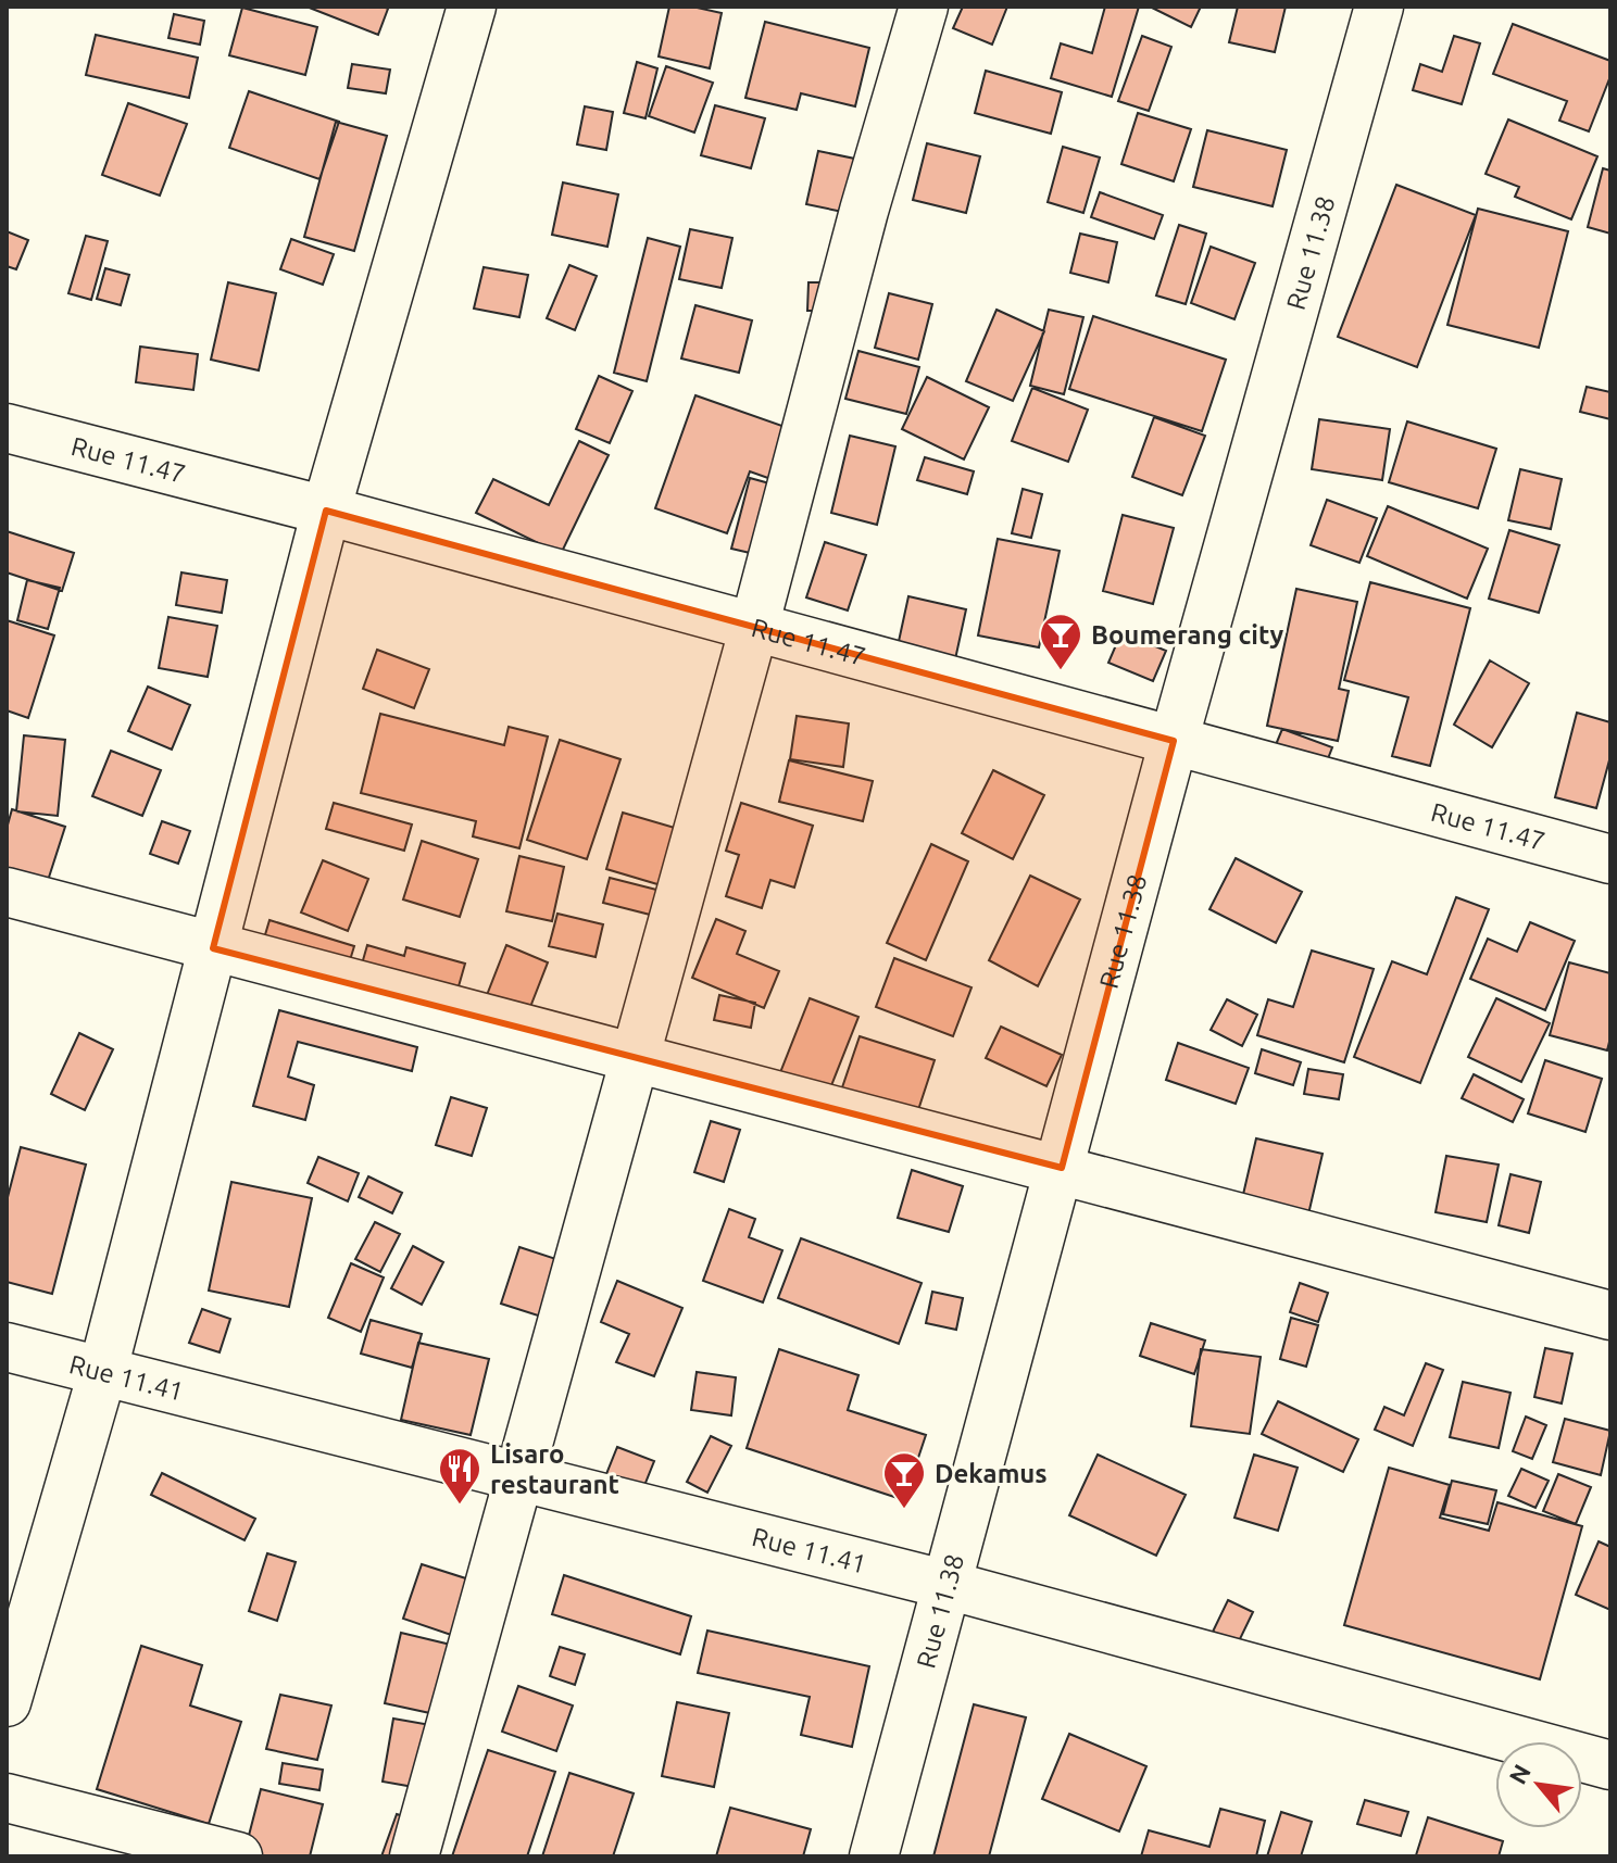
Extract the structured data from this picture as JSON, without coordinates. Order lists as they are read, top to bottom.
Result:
{
  "streets": {
    "street": ["Rue 11.38", "Rue 11.47", "Rue 11.41"]
  },
  "crossings": [
    ["Rue 11.38", "Rue 11.47"],
    ["Rue 11.38", "Rue 11.41"]
  ],
  "places": {
    "bar": ["Boumerang city", "Dekamus"],
    "restaurant": ["Lisaro restaurant"]
  },
  "north": "top left"
}
